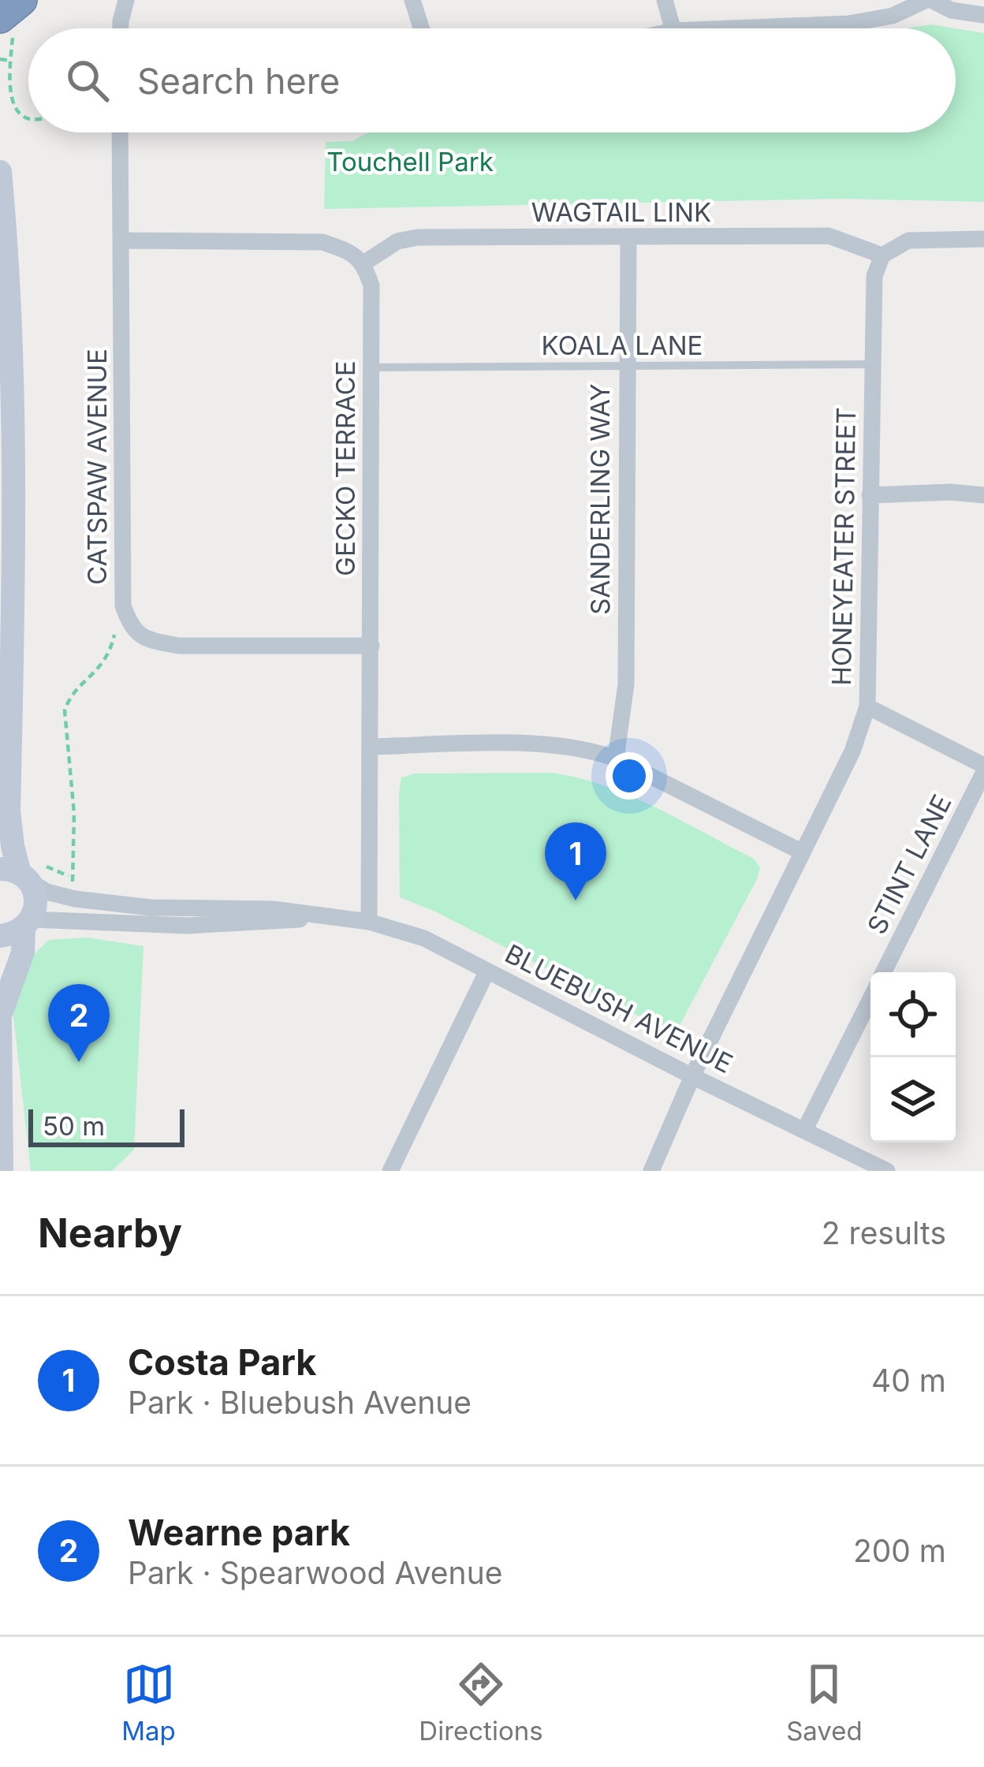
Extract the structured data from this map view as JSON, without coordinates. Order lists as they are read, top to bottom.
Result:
{
  "streets": {
    "street": [
      "WAGTAIL LINK",
      "CATSPAW AVENUE",
      "GECKO TERRACE",
      "SANDERLING WAY",
      "HONEYEATER STREET",
      "STINT LANE",
      "BLUEBUSH AVENUE"
    ],
    "lane": ["KOALA LANE"]
  },
  "crossings": [
    ["WAGTAIL LINK", "GECKO TERRACE"],
    ["WAGTAIL LINK", "SANDERLING WAY"],
    ["WAGTAIL LINK", "HONEYEATER STREET"],
    ["KOALA LANE", "GECKO TERRACE"],
    ["KOALA LANE", "SANDERLING WAY"],
    ["KOALA LANE", "HONEYEATER STREET"],
    ["CATSPAW AVENUE", "GECKO TERRACE"],
    ["GECKO TERRACE", "BLUEBUSH AVENUE"],
    ["HONEYEATER STREET", "BLUEBUSH AVENUE"],
    ["STINT LANE", "BLUEBUSH AVENUE"]
  ],
  "parks": ["Touchell Park"],
  "scale_bar": "50 m",
  "page": {
    "search": "Search here",
    "pins": ["1", "2"],
    "scale": "50 m",
    "heading": ["Nearby", "2 results"],
    "list": [
      {
        "mark": "1",
        "name": "Costa Park",
        "note": "Park · Bluebush Avenue",
        "value": "40 m"
      },
      {
        "mark": "2",
        "name": "Wearne park",
        "note": "Park · Spearwood Avenue",
        "value": "200 m"
      }
    ],
    "nav": ["Map", "Directions", "Saved"]
  }
}
